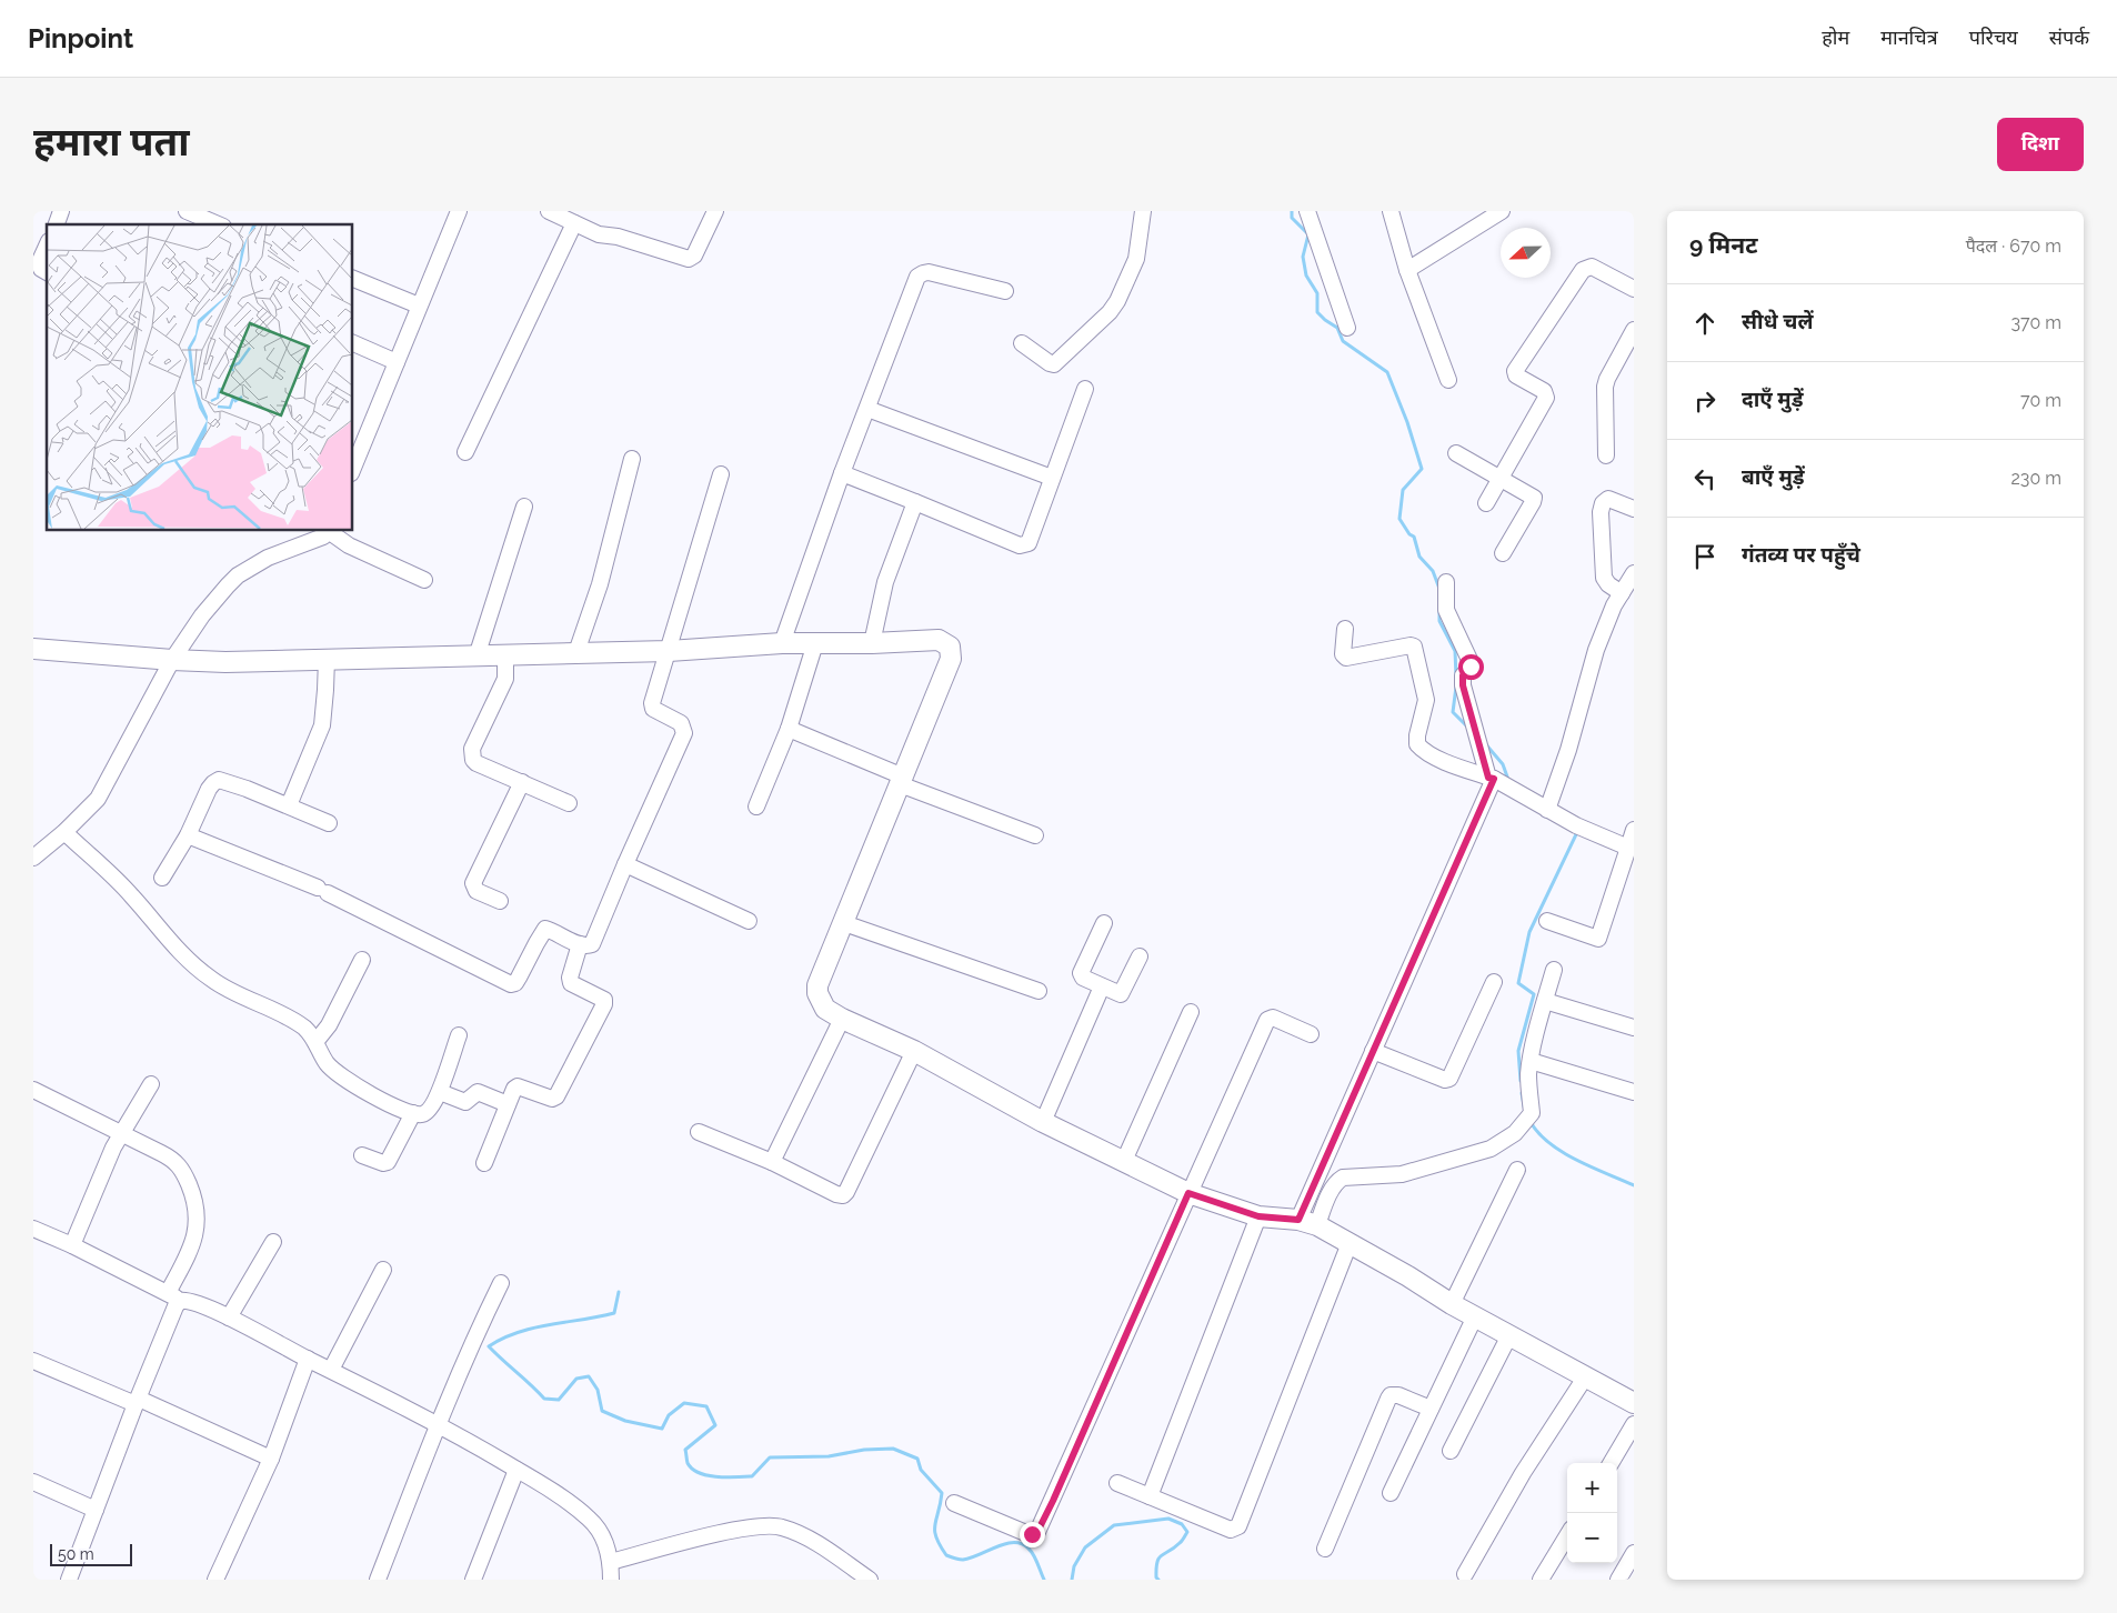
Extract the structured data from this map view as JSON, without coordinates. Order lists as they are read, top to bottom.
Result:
{
  "scale_bar": "50 m",
  "north": "left",
  "page": {
    "header": "Pinpoint",
    "nav": [
      "होम",
      "मानचित्र",
      "परिचय",
      "संपर्क"
    ],
    "buttons": "दिशा",
    "title": "हमारा पता",
    "heading": ["9 मिनट", "पैदल · 670 m"],
    "list": [
      ["सीधे चलें", "370 m"],
      ["दाएँ मुड़ें", "70 m"],
      ["बाएँ मुड़ें", "230 m"],
      "गंतव्य पर पहुँचे"
    ],
    "map_buttons": ["+", "−"],
    "scale": "50 m"
  }
}
